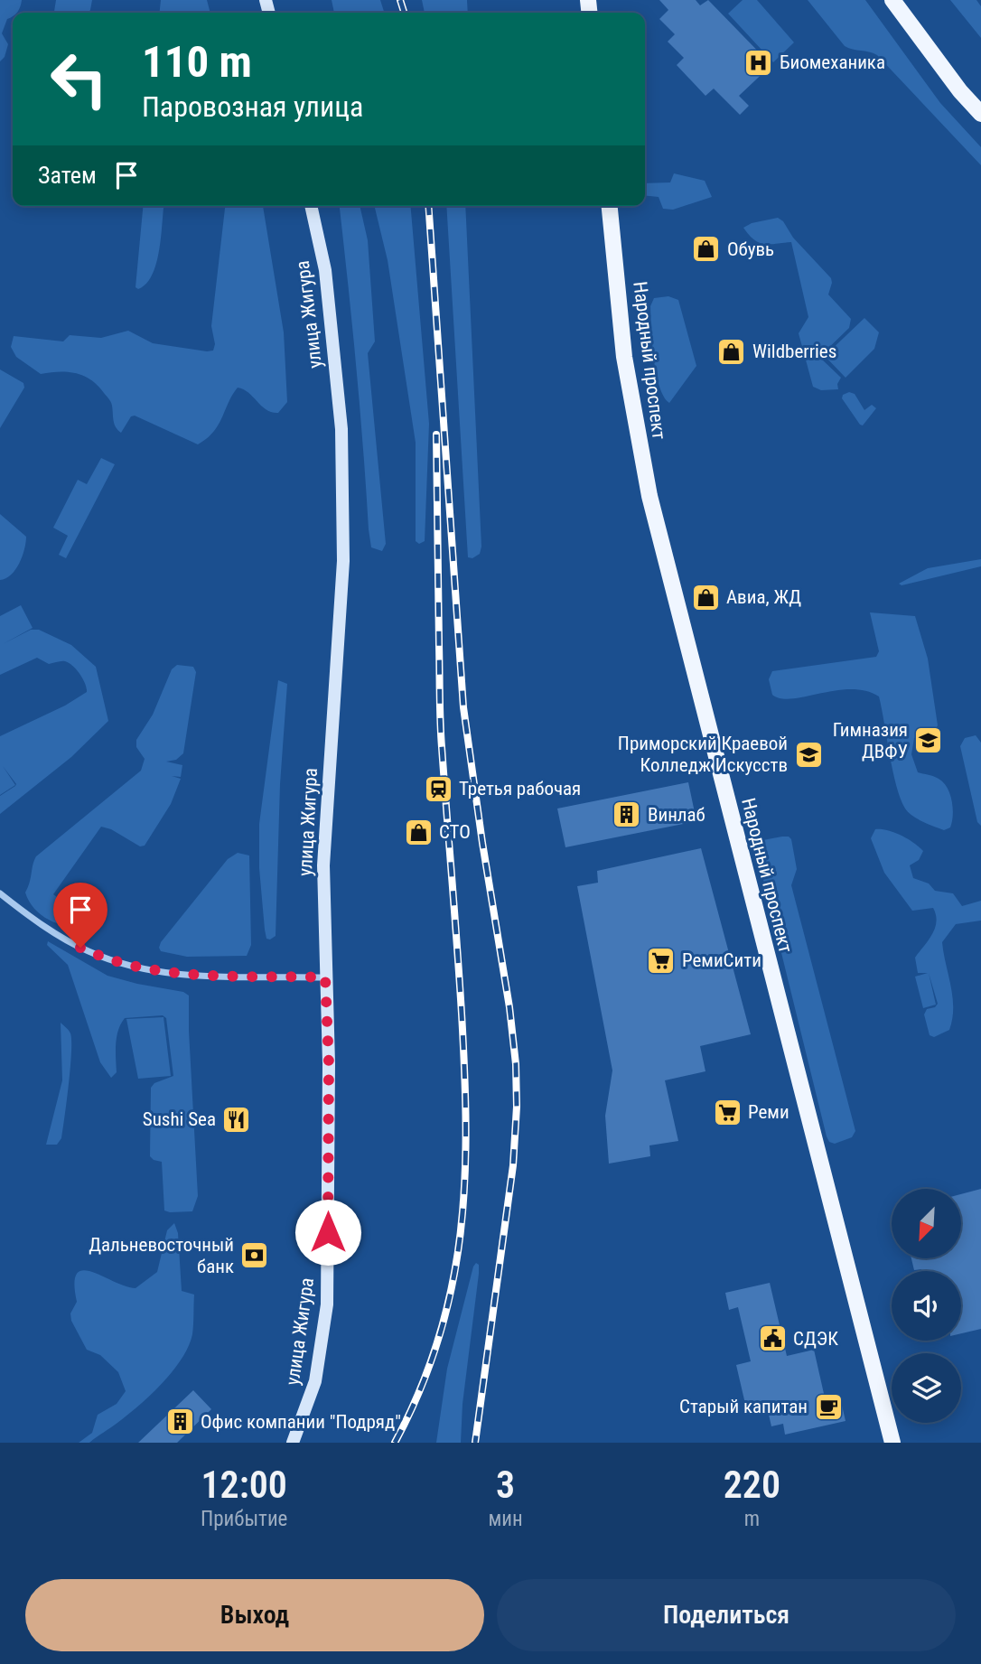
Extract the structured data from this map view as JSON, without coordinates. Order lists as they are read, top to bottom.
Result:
{
  "streets": {
    "main road": ["улица Жигура", "Народный проспект"]
  },
  "places": {
    "hospital": ["Биомеханика"],
    "shop": [
      "Обувь",
      "Wildberries",
      "Авиа, ЖД",
      "СТО"
    ],
    "school or university": ["Гимназия ДВФУ", "Приморский Краевой Колледж Искусств"],
    "station": ["Третья рабочая"],
    "building": ["Винлаб", "Офис компании \"Подряд\""],
    "supermarket": ["РемиСити", "Реми"],
    "restaurant": ["Sushi Sea"],
    "bank": ["Дальневосточный банк"],
    "public building": ["СДЭК"],
    "cafe": ["Старый капитан"]
  },
  "north": "bottom left",
  "page": {
    "turn": ["110 m", "Паровозная улица"],
    "then": "Затем",
    "eta": [
      "12:00",
      "Прибытие",
      "3",
      "мин",
      "220",
      "m"
    ],
    "buttons": ["Выход", "Поделиться"]
  }
}
